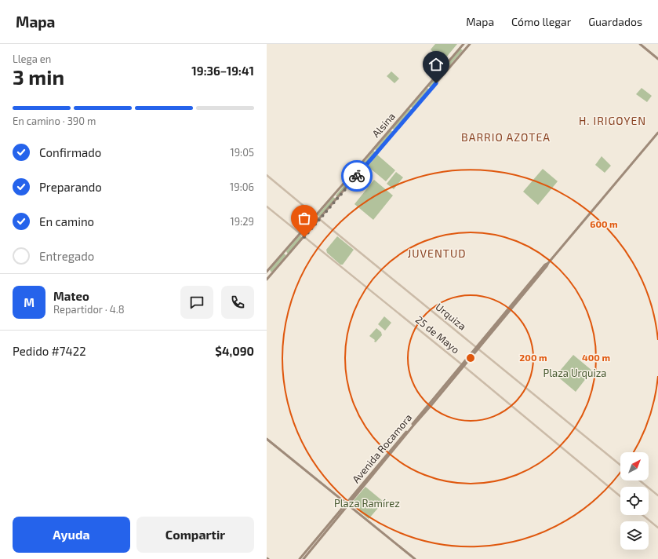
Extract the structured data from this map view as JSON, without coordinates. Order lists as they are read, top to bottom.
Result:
{
  "streets": {
    "main road": ["Alsina", "Avenida Rocamora"],
    "street": ["Urquiza", "25 de Mayo"]
  },
  "crossings": [
    ["Alsina", "Urquiza"],
    ["Alsina", "25 de Mayo"],
    ["Urquiza", "Avenida Rocamora"],
    ["25 de Mayo", "Avenida Rocamora"]
  ],
  "districts": ["H. IRIGOYEN", "BARRIO AZOTEA", "JUVENTUD"],
  "parks": ["Plaza Urquiza", "Plaza Ramírez"],
  "north": "top right",
  "page": {
    "header": "Mapa",
    "nav": ["Mapa", "Cómo llegar", "Guardados"],
    "heading": ["3 min", "Llega en", "19:36–19:41"],
    "panel": [
      "Mateo",
      "Repartidor · 4.8",
      "Pedido #7422",
      "$4,090"
    ],
    "bar": "En camino · 390 m",
    "list": [
      ["Confirmado", "19:05"],
      ["Preparando", "19:06"],
      ["En camino", "19:29"],
      "Entregado"
    ],
    "round": "M",
    "buttons": ["Ayuda", "Compartir"]
  },
  "rings": ["600 m", "200 m", "400 m"]
}
